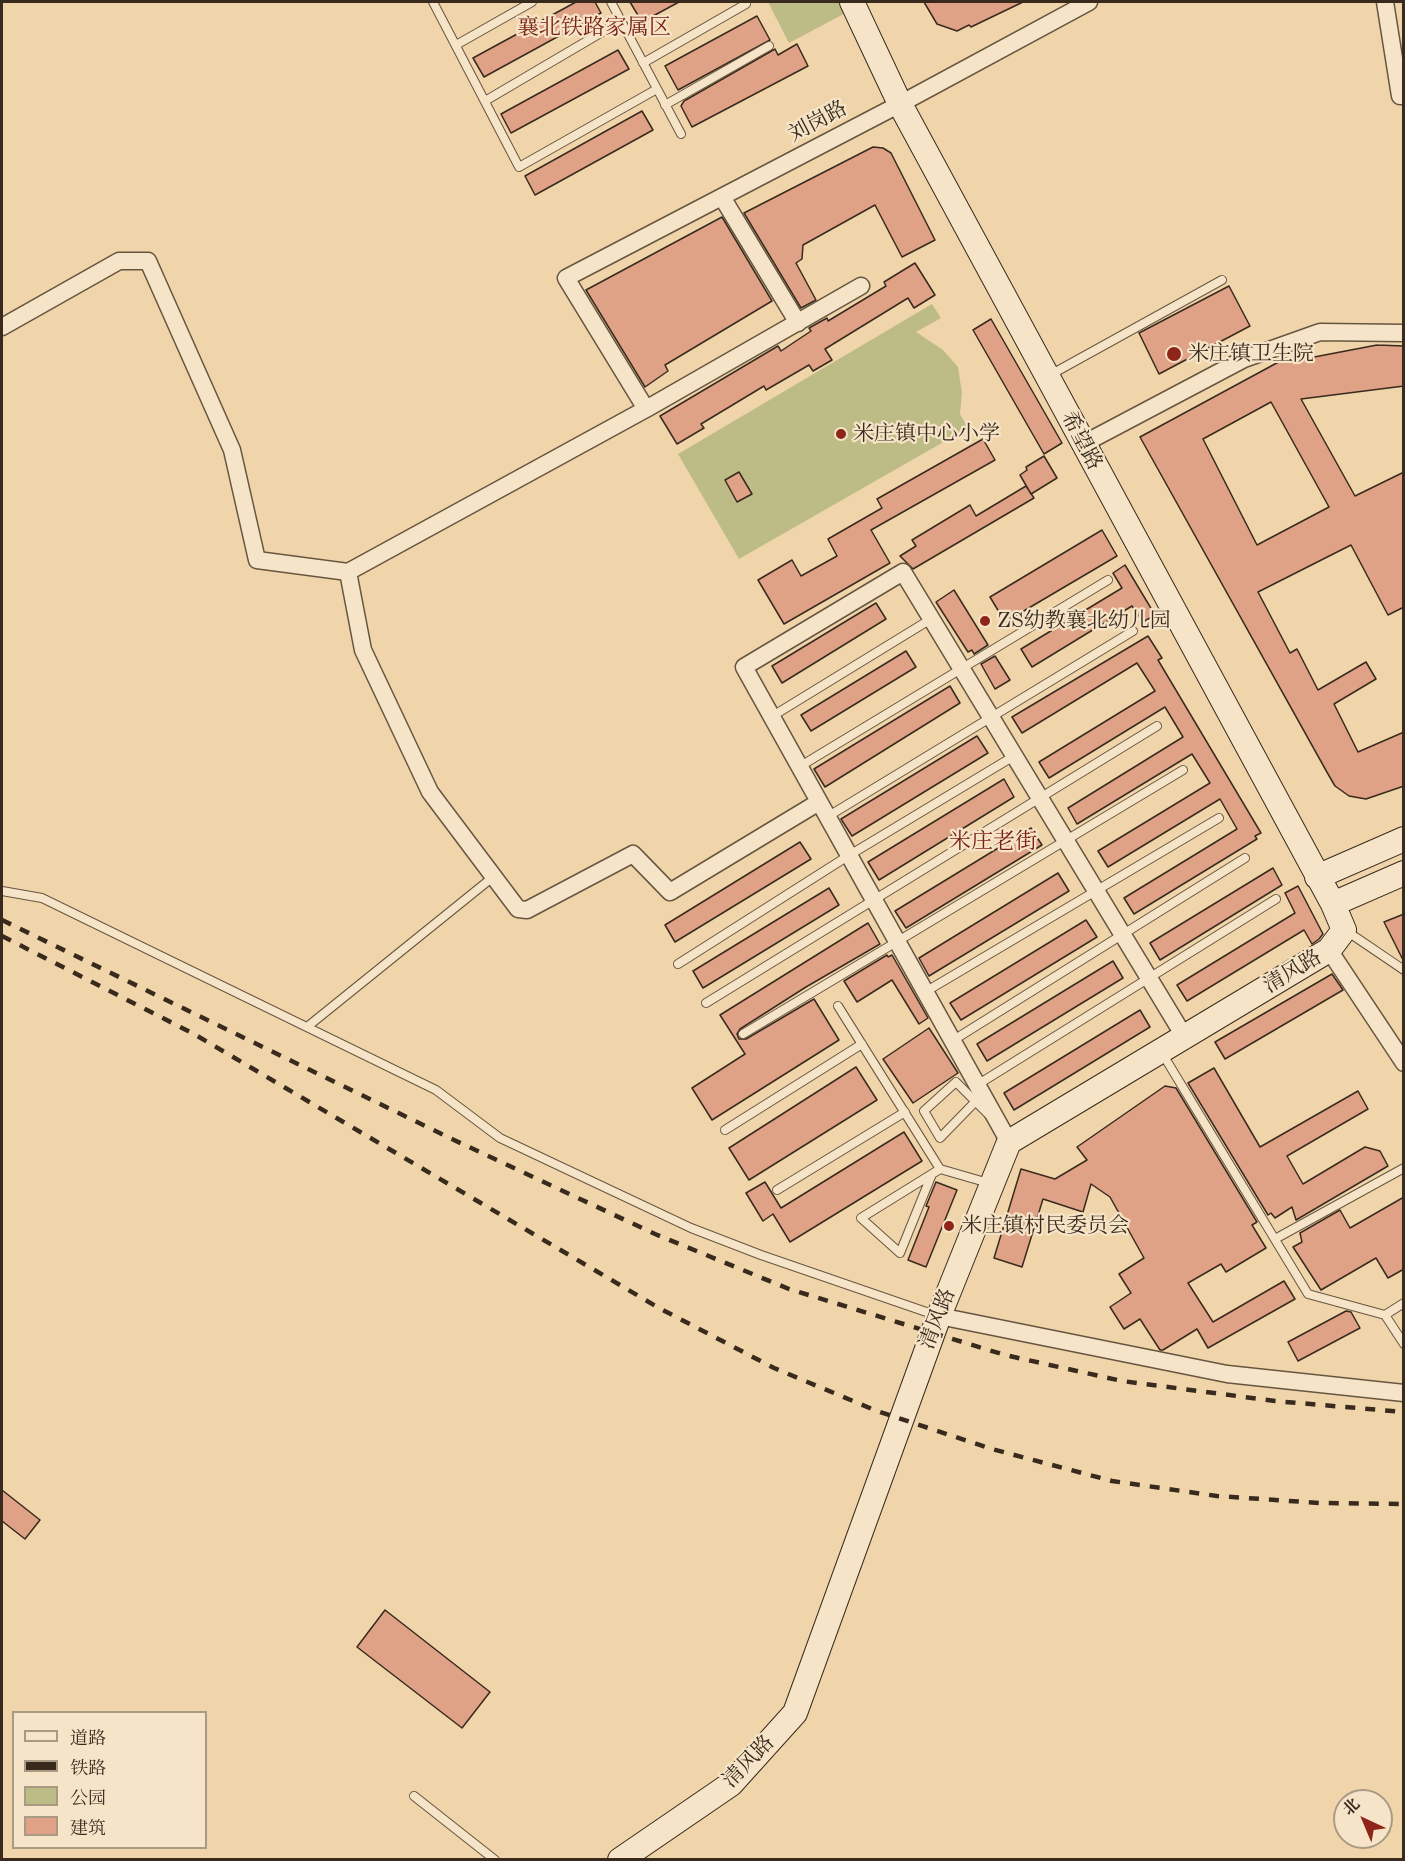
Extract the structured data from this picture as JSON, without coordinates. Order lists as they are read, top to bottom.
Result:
{
  "streets": {
    "main road": ["希望路", "清风路"],
    "street": ["刘岗路"]
  },
  "crossings": [
    ["刘岗路", "希望路"]
  ],
  "districts": ["襄北铁路家属区", "米庄老街"],
  "places": [
    "米庄镇卫生院",
    "米庄镇中心小学",
    "ZS幼教襄北幼儿园",
    "米庄镇村民委员会"
  ],
  "legend": [
    "道路",
    "铁路",
    "公园",
    "建筑"
  ],
  "north": "top left"
}
